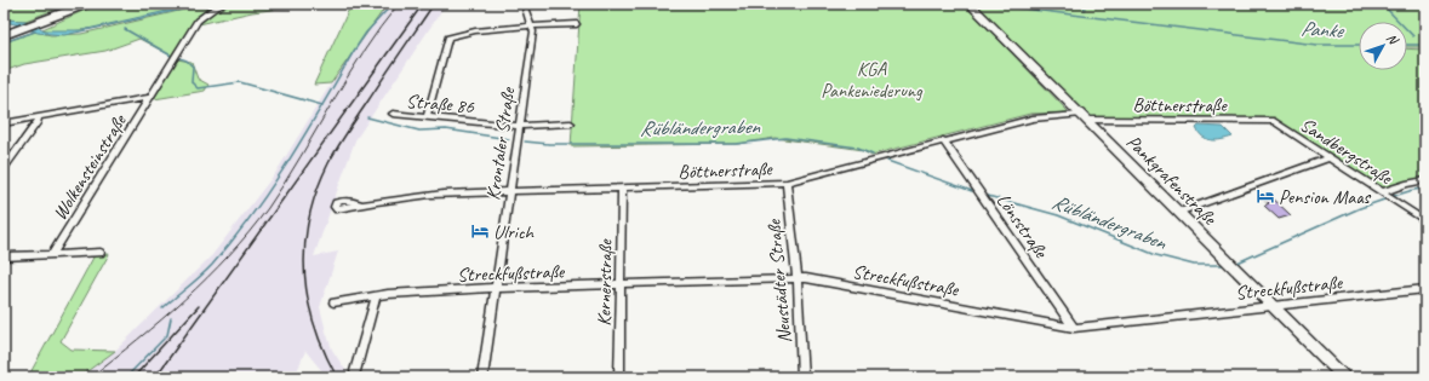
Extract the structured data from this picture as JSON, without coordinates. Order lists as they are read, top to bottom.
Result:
{
  "streets": {
    "main road": ["Pankgrafenstraße"],
    "street": [
      "Straße 86",
      "Böttnerstraße",
      "Krontaler Straße",
      "Sandbergstraße",
      "Wolkensteinstraße",
      "Lönsstraße",
      "Streckfußstraße",
      "Neustädter Straße",
      "Kernerstraße"
    ]
  },
  "crossings": [
    ["Straße 86", "Krontaler Straße"],
    ["Böttnerstraße", "Krontaler Straße"],
    ["Böttnerstraße", "Sandbergstraße"],
    ["Böttnerstraße", "Pankgrafenstraße"],
    ["Böttnerstraße", "Lönsstraße"],
    ["Böttnerstraße", "Neustädter Straße"],
    ["Böttnerstraße", "Kernerstraße"],
    ["Krontaler Straße", "Streckfußstraße"],
    ["Pankgrafenstraße", "Streckfußstraße"],
    ["Lönsstraße", "Streckfußstraße"],
    ["Streckfußstraße", "Neustädter Straße"],
    ["Streckfußstraße", "Kernerstraße"]
  ],
  "water": ["Panke", "Rübländergraben"],
  "parks": ["KGA Pankeniederung"],
  "places": {
    "hotel": ["Pension Maas", "Ulrich"]
  },
  "north": "top right"
}
